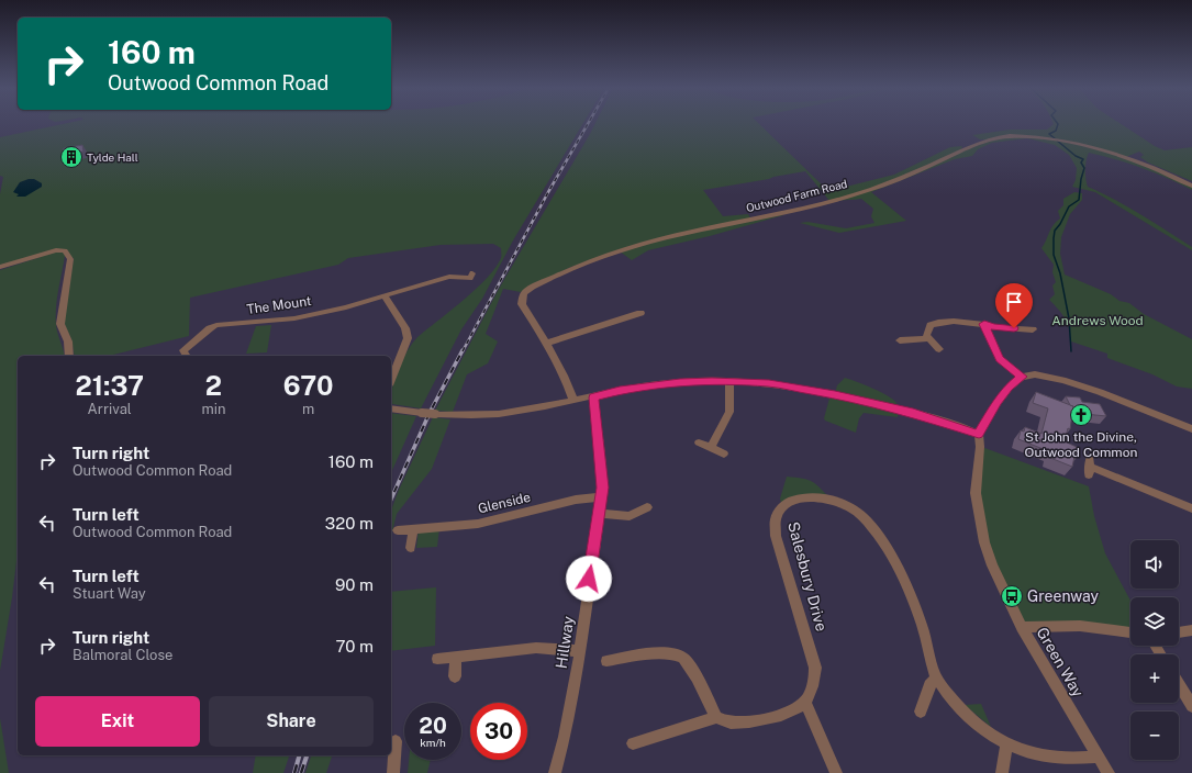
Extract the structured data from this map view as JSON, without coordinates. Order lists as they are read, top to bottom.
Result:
{
  "streets": {
    "street": [
      "Outwood Farm Road",
      "The Mount",
      "Glenside",
      "Salesbury Drive",
      "Hillway",
      "Green Way"
    ]
  },
  "crossings": [
    ["Glenside", "Hillway"],
    ["Salesbury Drive", "Green Way"]
  ],
  "parks": ["Andrews Wood"],
  "places": {
    "building": ["Tylde Hall"],
    "church": ["St John the Divine, Outwood Common"],
    "bus stop": ["Greenway"]
  },
  "page": {
    "turn": ["160 m", "Outwood Common Road"],
    "eta": [
      "21:37",
      "Arrival",
      "2",
      "min",
      "670",
      "m"
    ],
    "list": [
      {
        "name": "Turn right",
        "note": "Outwood Common Road",
        "value": "160 m"
      },
      {
        "name": "Turn left",
        "note": "Outwood Common Road",
        "value": "320 m"
      },
      {
        "name": "Turn left",
        "note": "Stuart Way",
        "value": "90 m"
      },
      {
        "name": "Turn right",
        "note": "Balmoral Close",
        "value": "70 m"
      }
    ],
    "map_buttons": ["+", "−"],
    "buttons": ["Exit", "Share"],
    "speed": "20 km/h",
    "limit": "30"
  }
}
